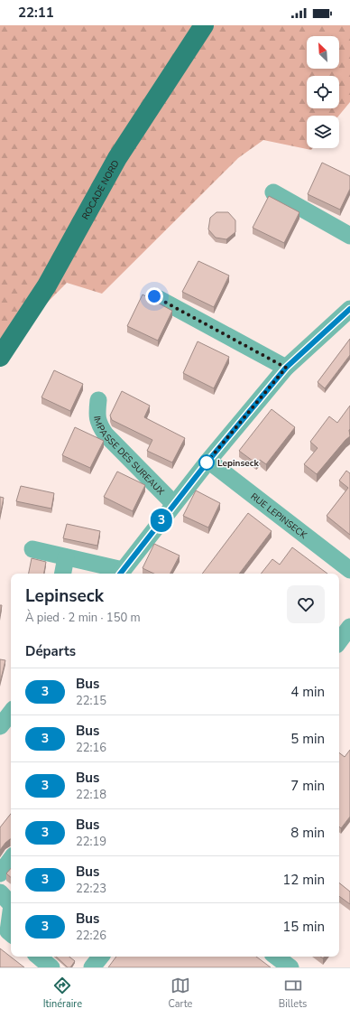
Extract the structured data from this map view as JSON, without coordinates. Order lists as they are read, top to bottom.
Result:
{
  "streets": {
    "main road": ["ROCADE NORD"],
    "street": ["IMPASSE DES SUREAUX", "RUE LEPINSECK"]
  },
  "places": ["Lepinseck"],
  "lines": ["bus line 3"],
  "north": "top left",
  "page": {
    "status": "22:11",
    "on_map": "3",
    "heading": [
      ["Lepinseck", "À pied · 2 min · 150 m"],
      "Départs"
    ],
    "list": [
      {
        "mark": "3",
        "name": "Bus",
        "note": "22:15",
        "value": "4 min"
      },
      {
        "mark": "3",
        "name": "Bus",
        "note": "22:16",
        "value": "5 min"
      },
      {
        "mark": "3",
        "name": "Bus",
        "note": "22:18",
        "value": "7 min"
      },
      {
        "mark": "3",
        "name": "Bus",
        "note": "22:19",
        "value": "8 min"
      },
      {
        "mark": "3",
        "name": "Bus",
        "note": "22:23",
        "value": "12 min"
      },
      {
        "mark": "3",
        "name": "Bus",
        "note": "22:26",
        "value": "15 min"
      }
    ],
    "tabs": ["Itinéraire", "Carte", "Billets"]
  }
}
